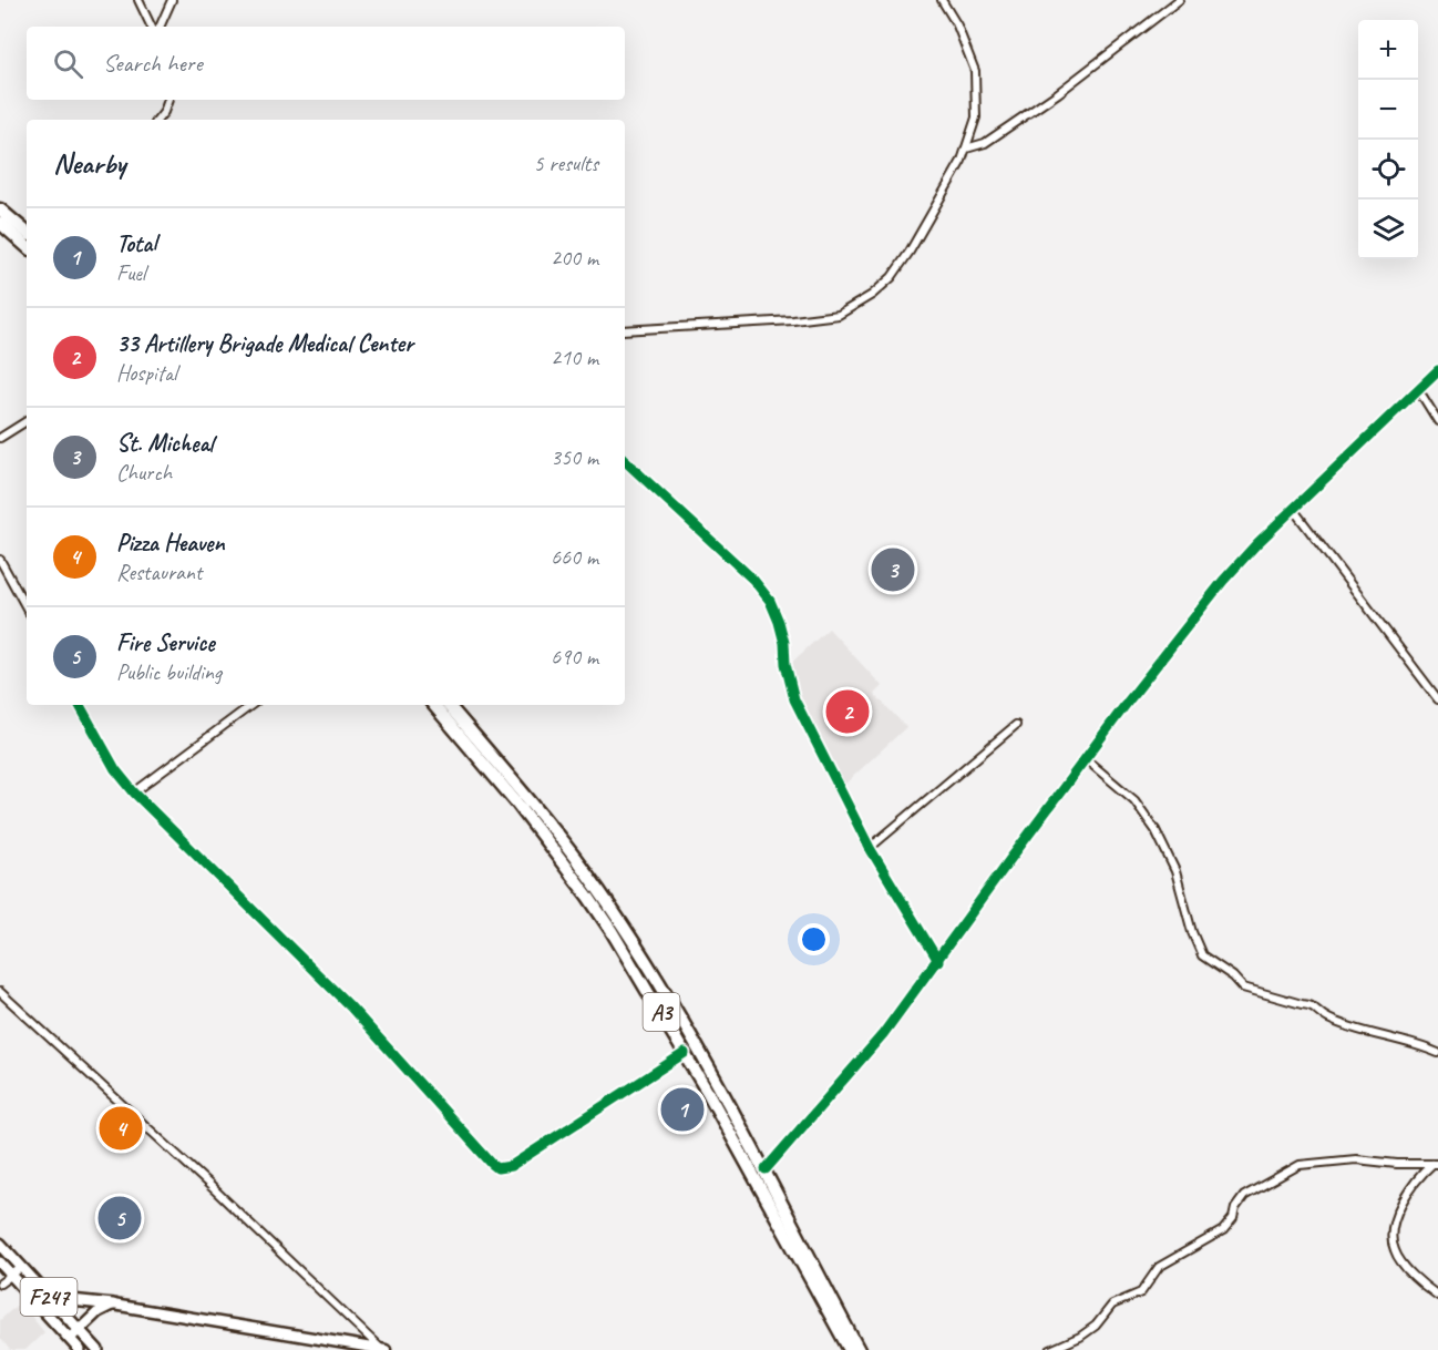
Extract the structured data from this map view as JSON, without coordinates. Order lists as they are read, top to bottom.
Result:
{
  "streets": {
    "highway": ["A3"],
    "main road": ["F247"]
  },
  "page": {
    "map_buttons": ["+", "−"],
    "search": "Search here",
    "heading": ["Nearby", "5 results"],
    "list": [
      {
        "mark": "1",
        "name": "Total",
        "note": "Fuel",
        "value": "200 m"
      },
      {
        "mark": "2",
        "name": "33 Artillery Brigade Medical Center",
        "note": "Hospital",
        "value": "210 m"
      },
      {
        "mark": "3",
        "name": "St. Micheal",
        "note": "Church",
        "value": "350 m"
      },
      {
        "mark": "4",
        "name": "Pizza Heaven",
        "note": "Restaurant",
        "value": "660 m"
      },
      {
        "mark": "5",
        "name": "Fire Service",
        "note": "Public building",
        "value": "690 m"
      }
    ],
    "pins": [
      "3",
      "2",
      "1",
      "4",
      "5"
    ]
  }
}
